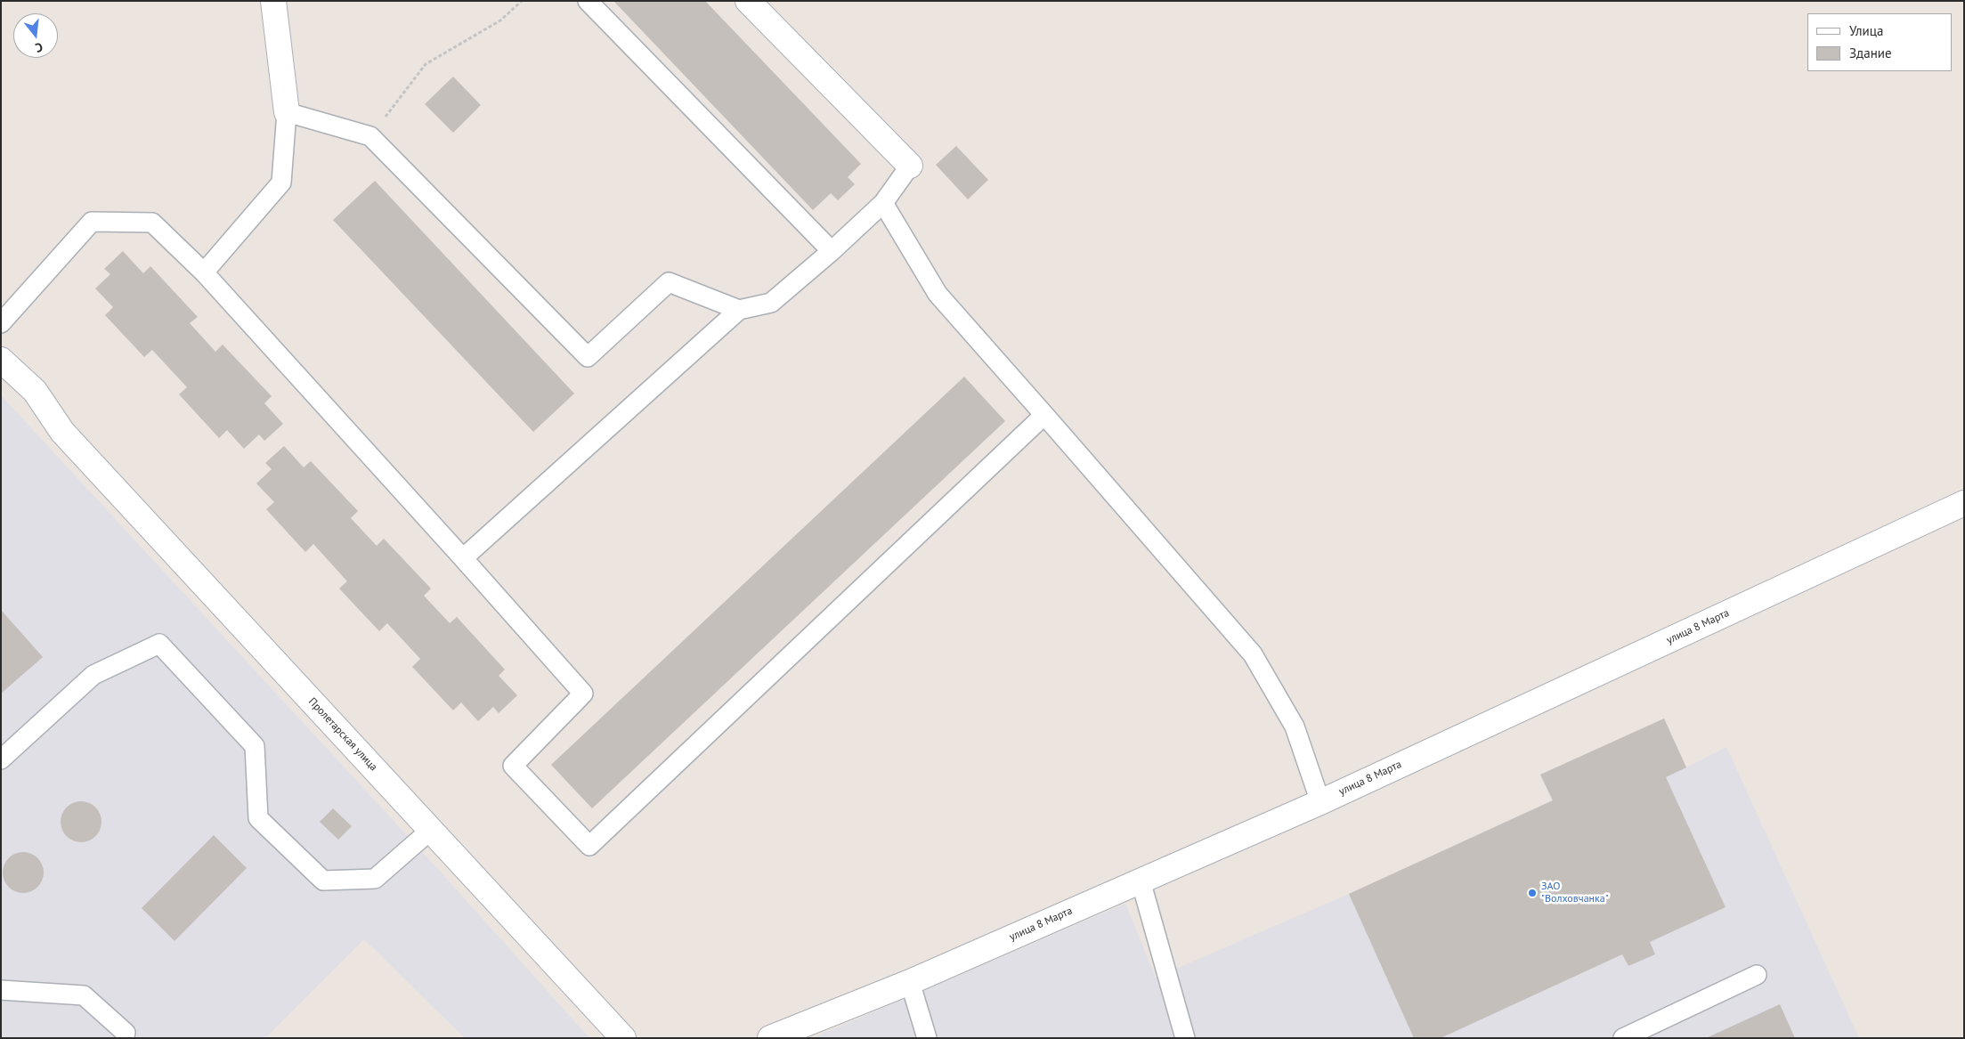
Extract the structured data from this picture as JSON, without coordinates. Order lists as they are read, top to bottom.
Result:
{
  "streets": {
    "street": ["улица 8 Марта", "Пролетарская улица"]
  },
  "places": ["ЗАО \"Волховчанка\""],
  "legend": ["Улица", "Здание"],
  "north": "bottom"
}
